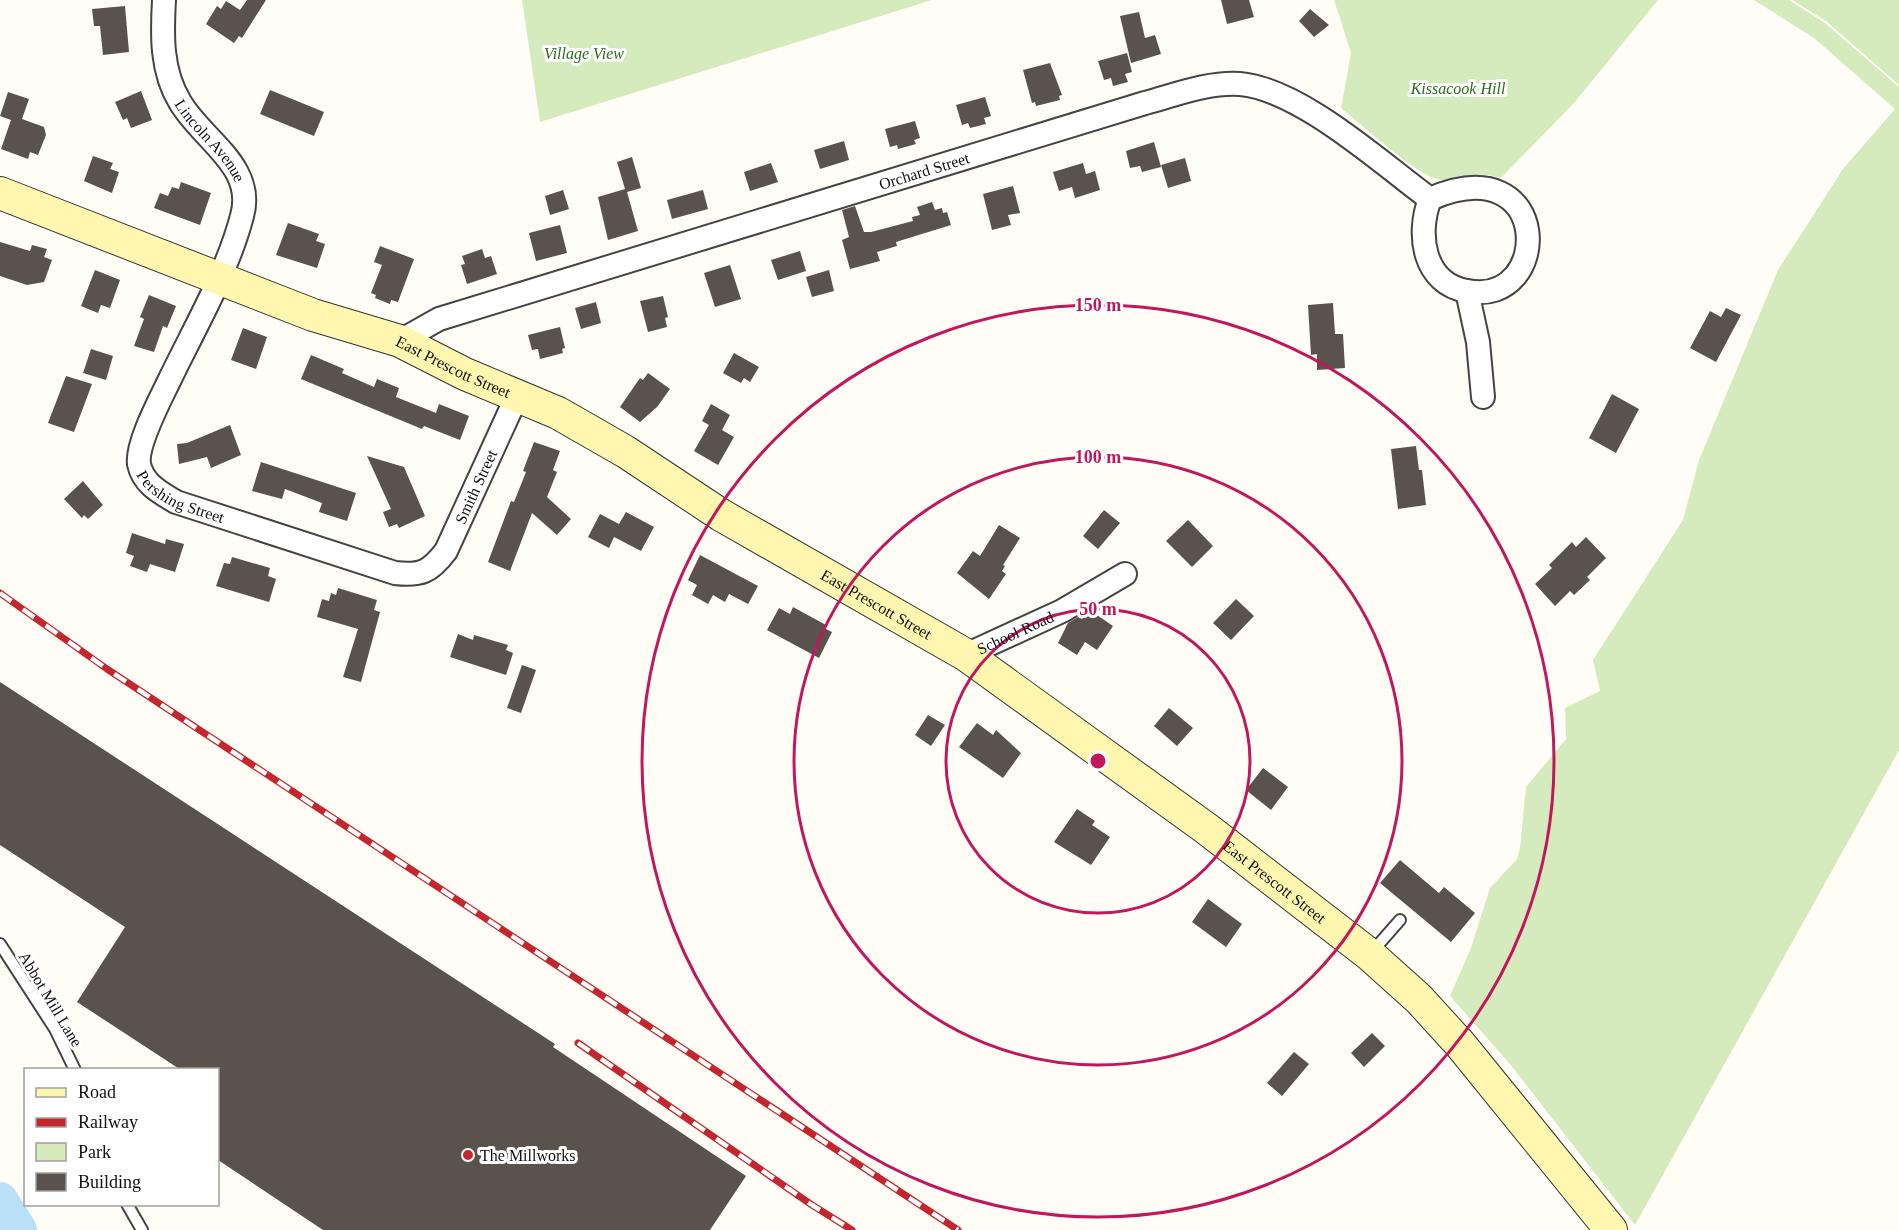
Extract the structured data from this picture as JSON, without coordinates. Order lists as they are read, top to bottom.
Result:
{
  "streets": {
    "main road": ["East Prescott Street"],
    "street": [
      "Lincoln Avenue",
      "Orchard Street",
      "Smith Street",
      "Pershing Street",
      "School Road"
    ],
    "lane": ["Abbot Mill Lane"]
  },
  "crossings": [
    ["Lincoln Avenue", "East Prescott Street"],
    ["Lincoln Avenue", "Pershing Street"],
    ["Orchard Street", "East Prescott Street"],
    ["East Prescott Street", "Smith Street"],
    ["East Prescott Street", "Pershing Street"],
    ["East Prescott Street", "School Road"],
    ["Smith Street", "Pershing Street"]
  ],
  "parks": ["Village View", "Kissacook Hill"],
  "places": ["The Millworks"],
  "legend": [
    "Road",
    "Railway",
    "Park",
    "Building"
  ],
  "rings": ["150 m", "100 m", "50 m"]
}
